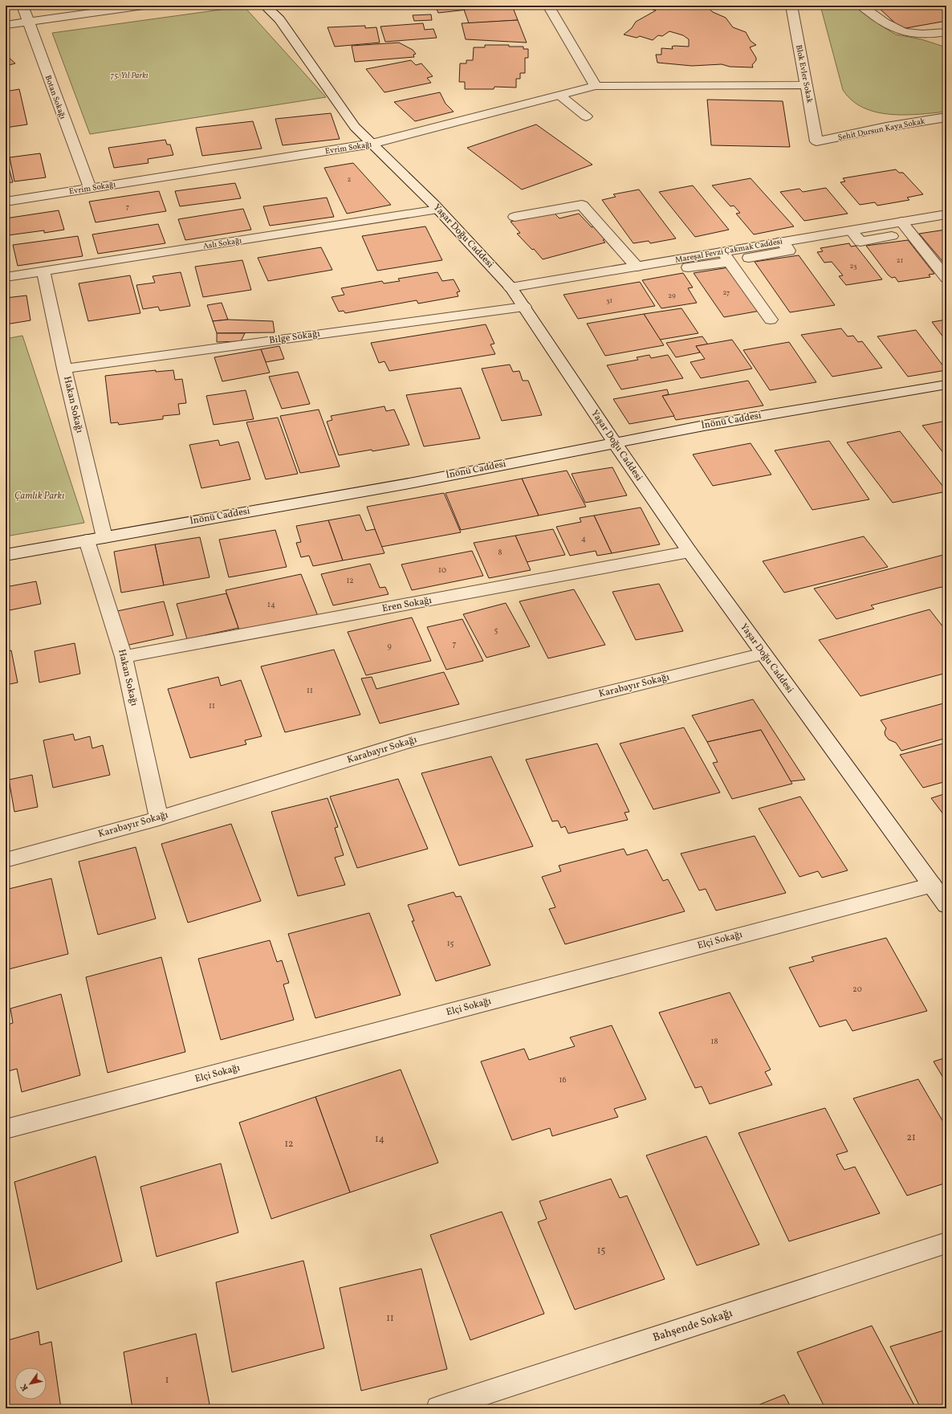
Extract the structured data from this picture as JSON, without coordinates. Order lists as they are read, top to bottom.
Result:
{
  "streets": {
    "street": [
      "Blok Evler Sokak",
      "Botan Sokağı",
      "Şehit Dursun Kaya Sokak",
      "Evrim Sokağı",
      "Yaşar Doğu Caddesi",
      "Aslı Sokağı",
      "Mareşal Fevzi Çakmak Caddesi",
      "Bilge Sokağı",
      "Hakan Sokağı",
      "İnönü Caddesi",
      "Eren Sokağı",
      "Karabayır Sokağı",
      "Elçi Sokağı",
      "Bahşende Sokağı"
    ]
  },
  "crossings": [
    ["Blok Evler Sokak", "Şehit Dursun Kaya Sokak"],
    ["Blok Evler Sokak", "Evrim Sokağı"],
    ["Botan Sokağı", "Evrim Sokağı"],
    ["Evrim Sokağı", "Yaşar Doğu Caddesi"],
    ["Yaşar Doğu Caddesi", "Aslı Sokağı"],
    ["Yaşar Doğu Caddesi", "Mareşal Fevzi Çakmak Caddesi"],
    ["Yaşar Doğu Caddesi", "Bilge Sokağı"],
    ["Yaşar Doğu Caddesi", "İnönü Caddesi"],
    ["Yaşar Doğu Caddesi", "Eren Sokağı"],
    ["Yaşar Doğu Caddesi", "Karabayır Sokağı"],
    ["Yaşar Doğu Caddesi", "Elçi Sokağı"],
    ["Aslı Sokağı", "Hakan Sokağı"],
    ["Bilge Sokağı", "Hakan Sokağı"],
    ["Hakan Sokağı", "İnönü Caddesi"],
    ["Hakan Sokağı", "Eren Sokağı"],
    ["Hakan Sokağı", "Karabayır Sokağı"]
  ],
  "parks": ["75. Yıl Parkı", "Çamlık Parkı"],
  "house_numbers": [
    "2",
    "7",
    "21",
    "23",
    "27",
    "29",
    "31",
    "4",
    "8",
    "10",
    "12",
    "14",
    "5",
    "7",
    "9",
    "11",
    "11",
    "15",
    "20",
    "18",
    "16",
    "21",
    "14",
    "12",
    "15",
    "11",
    "1"
  ],
  "north": "bottom left"
}
